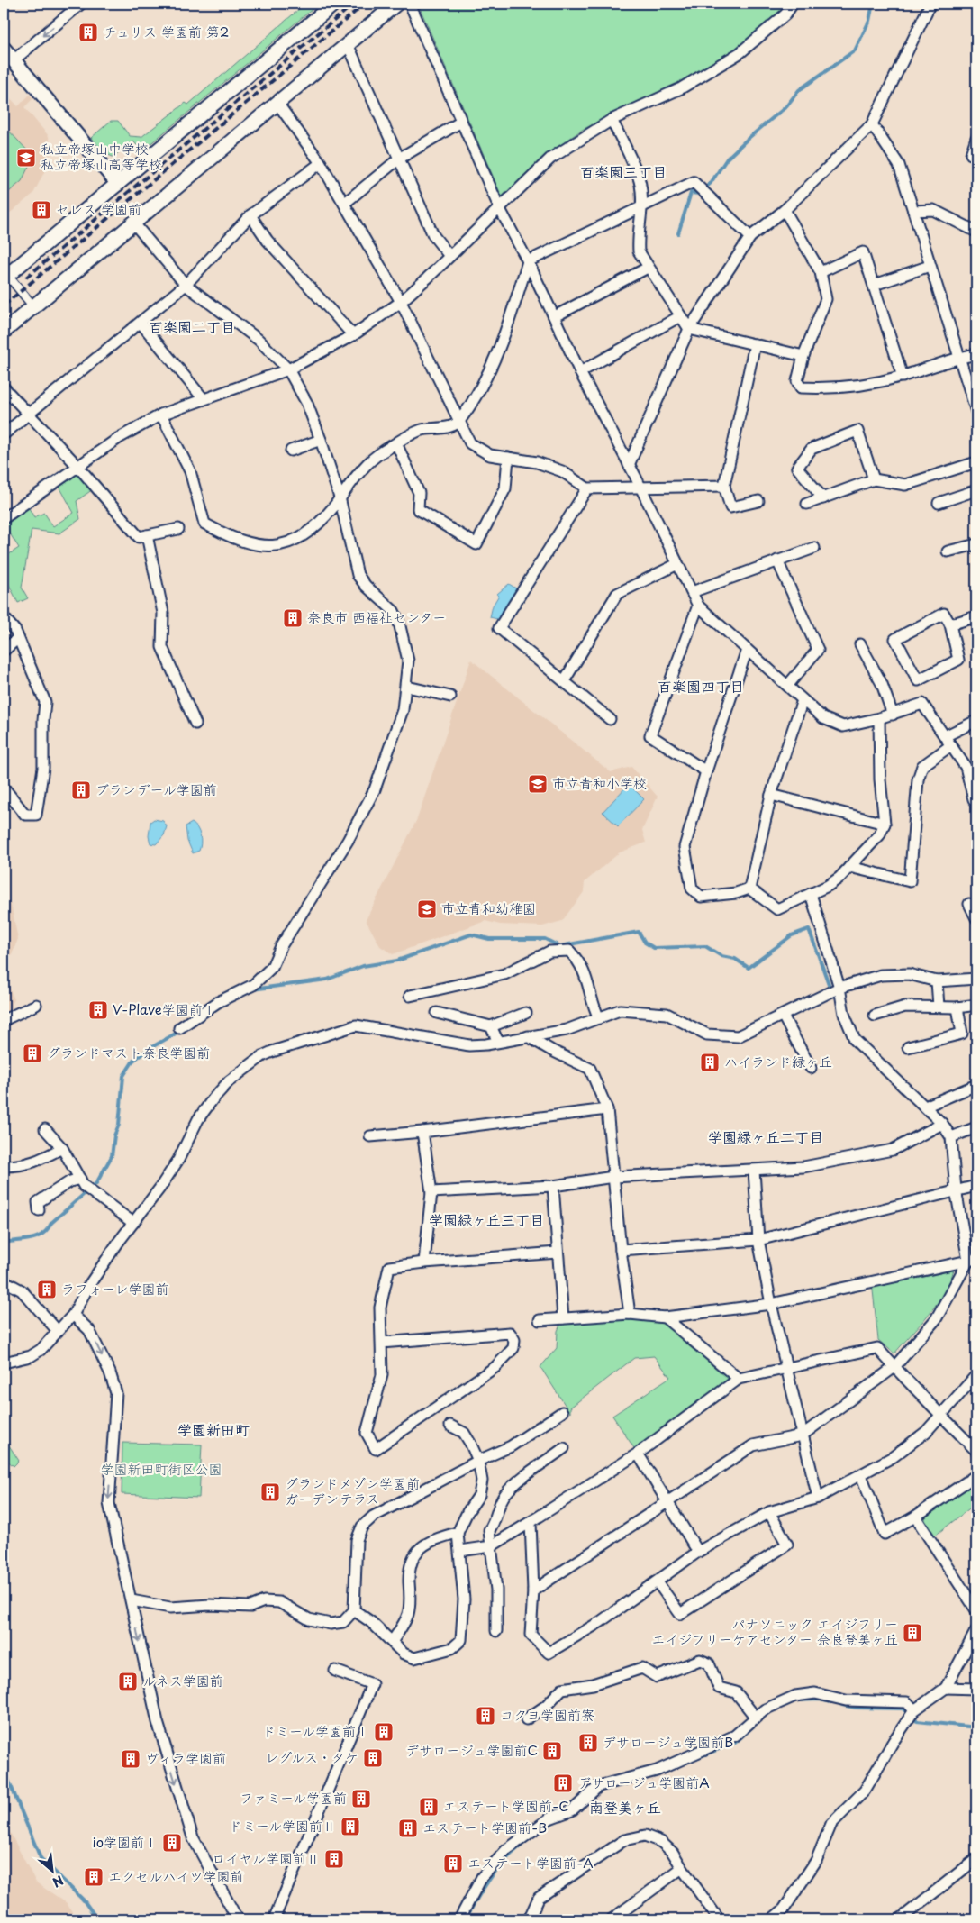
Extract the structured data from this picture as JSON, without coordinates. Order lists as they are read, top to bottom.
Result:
{
  "districts": [
    "百楽園三丁目",
    "百楽園二丁目",
    "百楽園四丁目",
    "学園緑ヶ丘二丁目",
    "学園緑ヶ丘三丁目",
    "学園新田町",
    "南登美ヶ丘"
  ],
  "parks": ["学園新田町街区公園"],
  "places": {
    "building": [
      "チュリス 学園前 第2",
      "セレス 学園前",
      "奈良市 西福祉センター",
      "ブランデール学園前",
      "V-Plave学園前Ⅰ",
      "グランドマスト奈良学園前",
      "ハイランド緑ヶ丘",
      "ラフォーレ学園前",
      "グランドメゾン学園前 ガーデンテラス",
      "パナソニック エイジフリー エイジフリーケアセンター 奈良登美ヶ丘",
      "ルネス学園前",
      "コクヨ学園前寮",
      "ドミール学園前Ⅰ",
      "デサロージュ学園前B",
      "デサロージュ学園前C",
      "レグルス・タケ",
      "ヴィラ学園前",
      "デサロージュ学園前A",
      "ファミール学園前",
      "エステート学園前-C",
      "ドミール学園前Ⅱ",
      "エステート学園前-B",
      "io学園前Ⅰ",
      "ロイヤル学園前Ⅱ",
      "エステート学園前-A",
      "エクセルハイツ学園前"
    ],
    "school or university": ["私立帝塚山中学校 私立帝塚山高等学校", "市立青和小学校", "市立青和幼稚園"]
  },
  "north": "bottom right"
}
